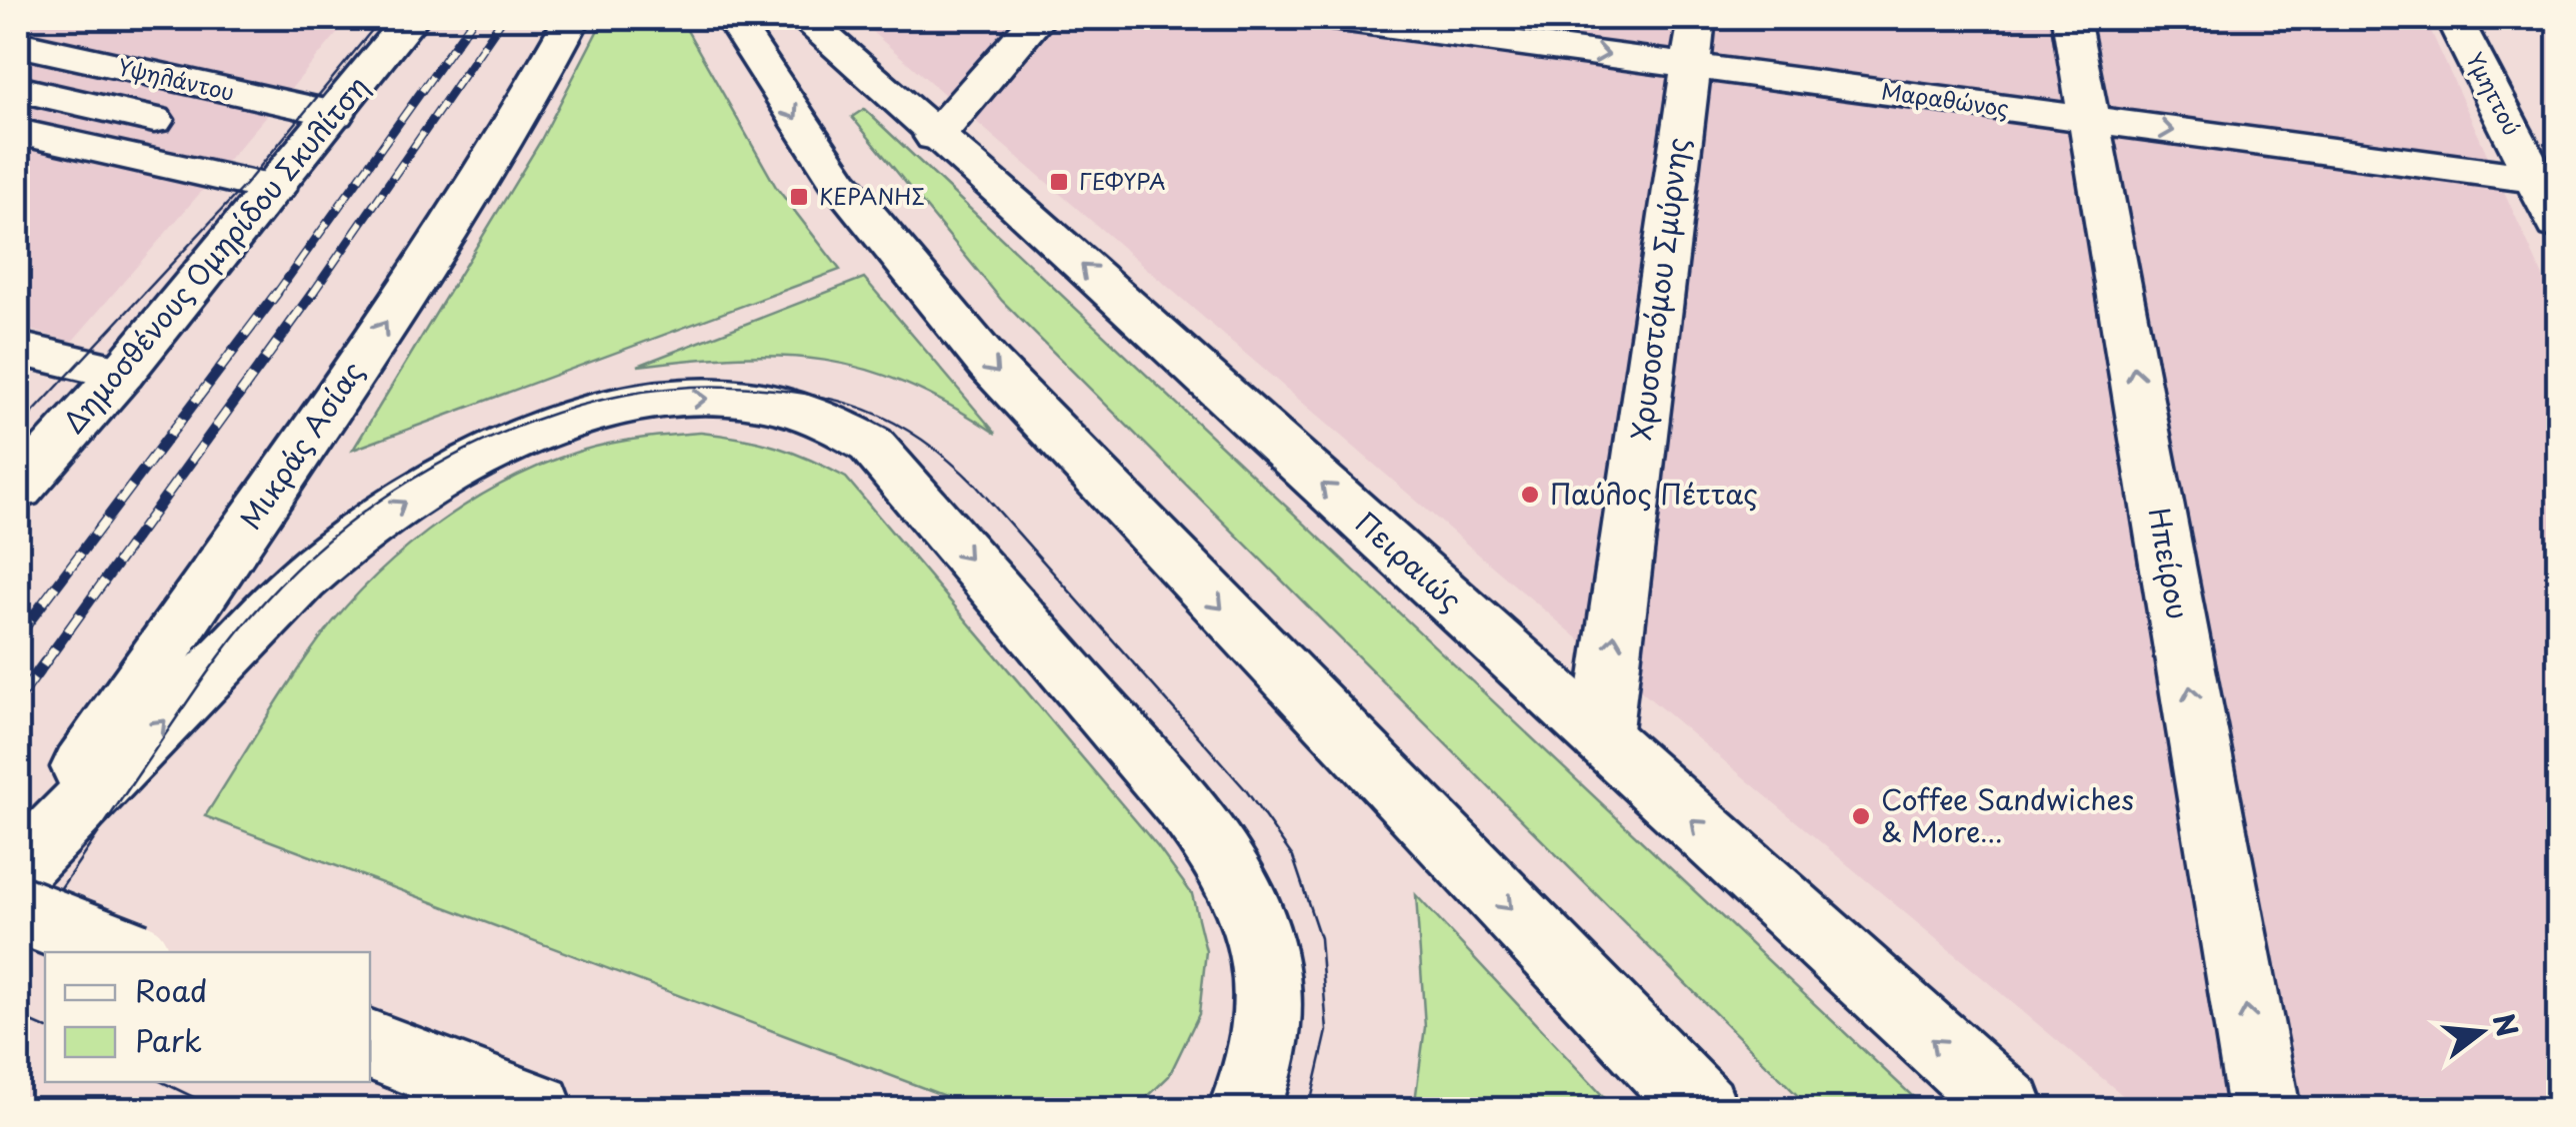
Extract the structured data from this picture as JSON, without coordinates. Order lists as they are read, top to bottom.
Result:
{
  "streets": {
    "main road": [
      "Υψηλάντου",
      "Υμηττού",
      "Μαραθώνος",
      "Δημοσθένους Ομηρίδου Σκυλίτση",
      "Χρυσοστόμου Σμύρνης",
      "Μικράς Ασίας",
      "Πειραιώς",
      "Ηπείρου"
    ]
  },
  "crossings": [
    ["Υψηλάντου", "Δημοσθένους Ομηρίδου Σκυλίτση"],
    ["Υμηττού", "Μαραθώνος"],
    ["Μαραθώνος", "Χρυσοστόμου Σμύρνης"],
    ["Μαραθώνος", "Ηπείρου"],
    ["Χρυσοστόμου Σμύρνης", "Πειραιώς"]
  ],
  "one_way": [
    "Μαραθώνος",
    "Χρυσοστόμου Σμύρνης",
    "Μικράς Ασίας",
    "Ηπείρου"
  ],
  "places": {
    "transit": ["ΓΕΦΥΡΑ", "ΚΕΡΑΝΗΣ"],
    "other": ["Παύλος Πέττας", "Coffee Sandwiches & More..."]
  },
  "legend": ["Road", "Park"],
  "north": "right"
}
